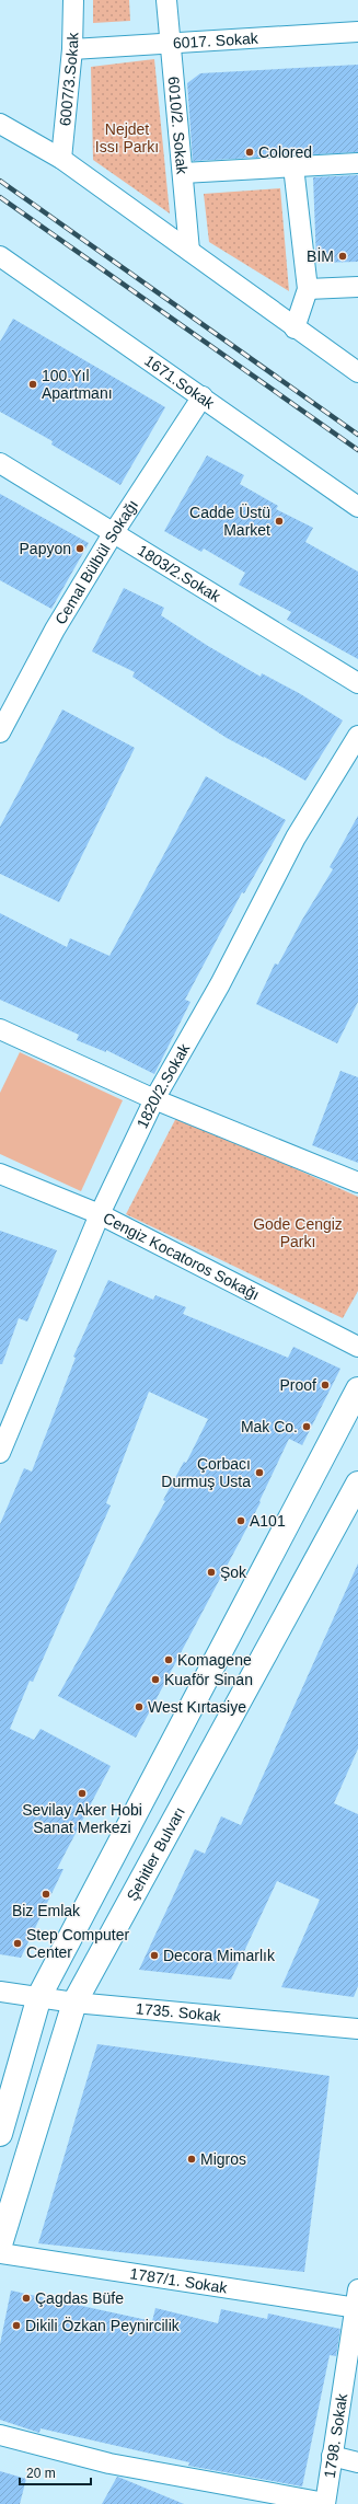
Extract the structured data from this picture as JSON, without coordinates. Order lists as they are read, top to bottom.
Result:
{
  "streets": {
    "street": [
      "6017. Sokak",
      "6007/3.Sokak",
      "6010/2. Sokak",
      "1671.Sokak",
      "Cemal Bülbül Sokağı",
      "1803/2.Sokak",
      "1820/2.Sokak",
      "Cengiz Kocatoros Sokağı",
      "Şehitler Bulvarı",
      "1735. Sokak",
      "1787/1. Sokak",
      "1798. Sokak"
    ]
  },
  "crossings": [
    ["6017. Sokak", "6007/3.Sokak"],
    ["6017. Sokak", "6010/2. Sokak"],
    ["1671.Sokak", "Cemal Bülbül Sokağı"],
    ["Cemal Bülbül Sokağı", "1803/2.Sokak"],
    ["1820/2.Sokak", "Cengiz Kocatoros Sokağı"],
    ["Şehitler Bulvarı", "1735. Sokak"],
    ["1787/1. Sokak", "1798. Sokak"]
  ],
  "parks": ["Nejdet Issı Parkı", "Gode Cengiz Parkı"],
  "places": [
    "Colored",
    "BİM",
    "100.Yıl Apartmanı",
    "Cadde Üstü Market",
    "Papyon",
    "Proof",
    "Mak Co.",
    "Çorbacı Durmuş Usta",
    "A101",
    "Şok",
    "Komagene",
    "Kuaför Sinan",
    "West Kırtasiye",
    "Sevilay Aker Hobi Sanat Merkezi",
    "Biz Emlak",
    "Step Computer Center",
    "Decora Mimarlık",
    "Migros",
    "Çagdas Büfe",
    "Dikili Özkan Peynircilik"
  ],
  "scale_bar": "20 m"
}
